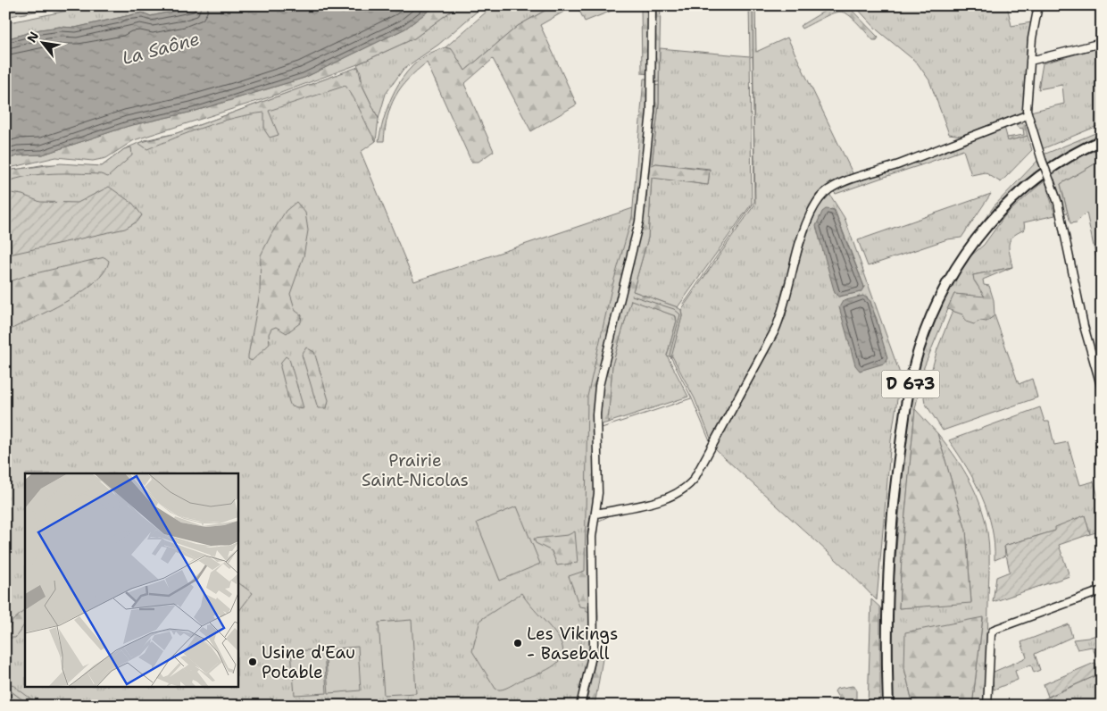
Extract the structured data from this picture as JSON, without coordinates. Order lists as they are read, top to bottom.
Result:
{
  "streets": {
    "main road": ["D 673"]
  },
  "water": ["La Saône"],
  "parks": ["Prairie Saint-Nicolas"],
  "places": ["Les Vikings - Baseball", "Usine d'Eau Potable"],
  "north": "top left"
}
